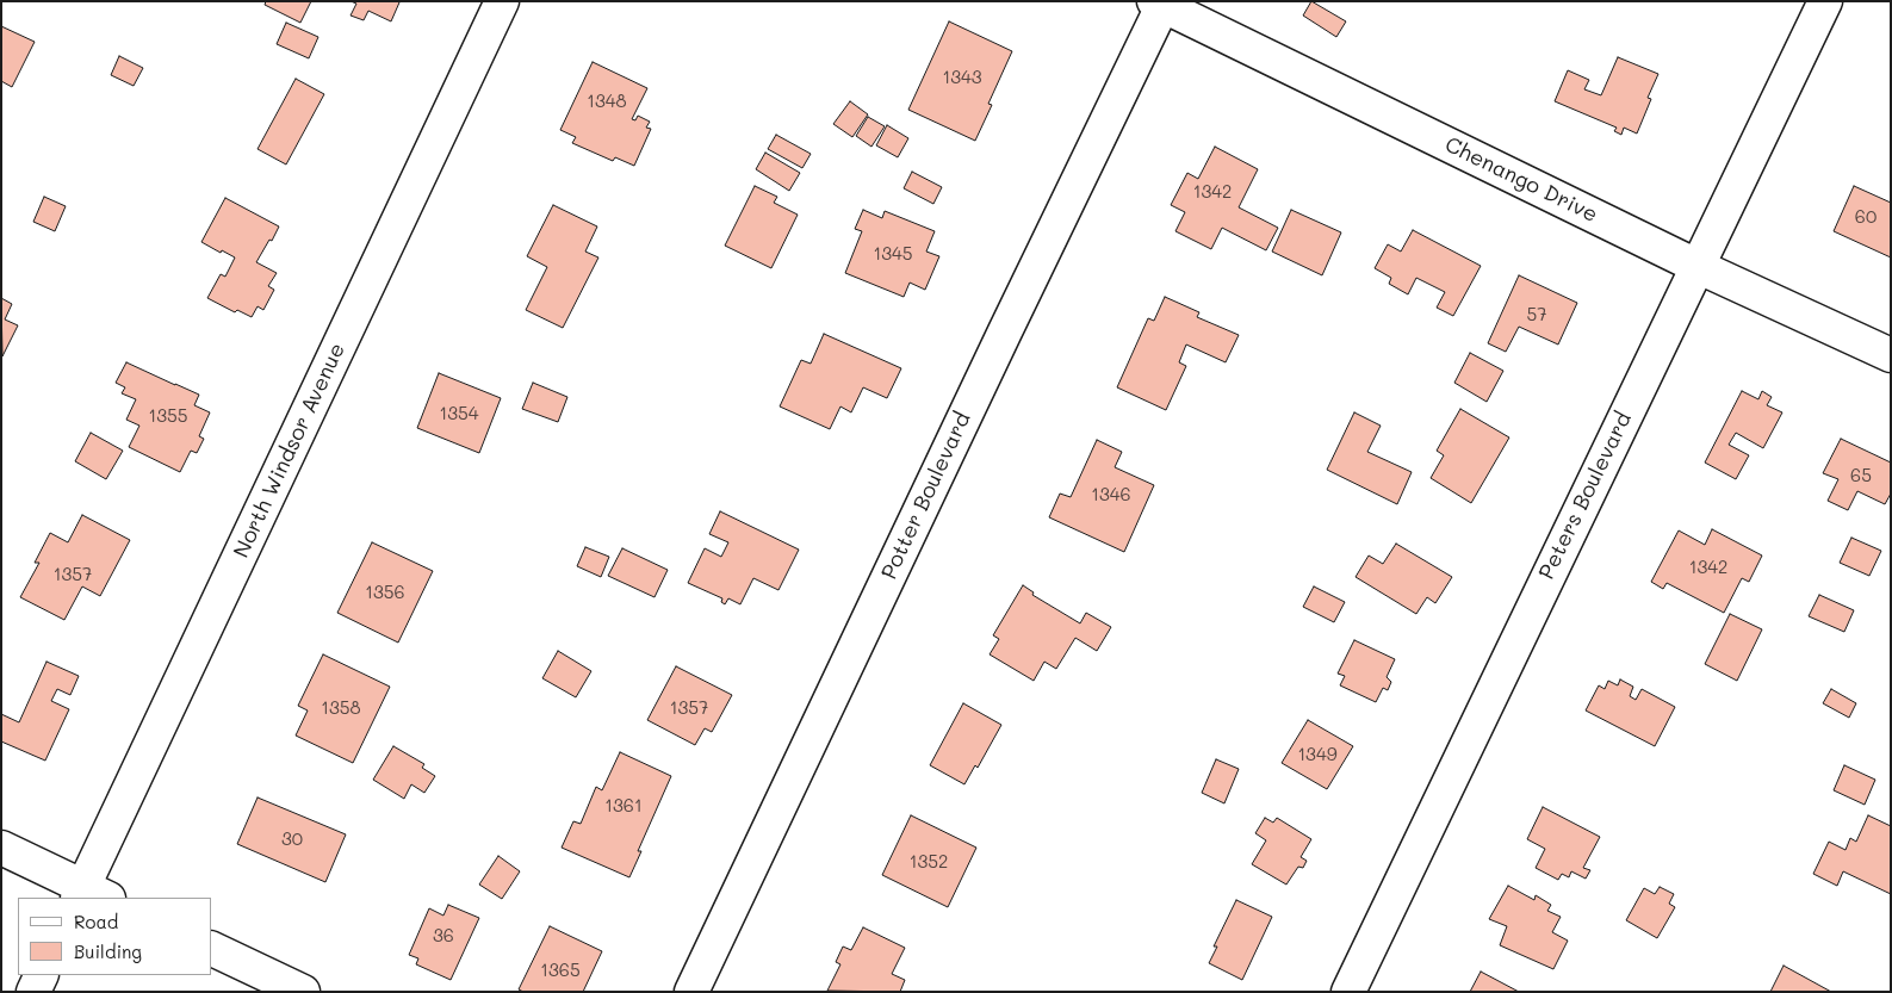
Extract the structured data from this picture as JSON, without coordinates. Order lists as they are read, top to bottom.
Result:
{
  "streets": {
    "street": [
      "Chenango Drive",
      "North Windsor Avenue",
      "Potter Boulevard",
      "Peters Boulevard"
    ]
  },
  "crossings": [
    ["Chenango Drive", "Potter Boulevard"],
    ["Chenango Drive", "Peters Boulevard"]
  ],
  "house_numbers": [
    "1343",
    "1348",
    "1342",
    "60",
    "1345",
    "57",
    "1354",
    "1355",
    "65",
    "1346",
    "1342",
    "1357",
    "1356",
    "1358",
    "1357",
    "1349",
    "1361",
    "30",
    "1352",
    "36",
    "1365"
  ],
  "legend": ["Road", "Building"]
}
